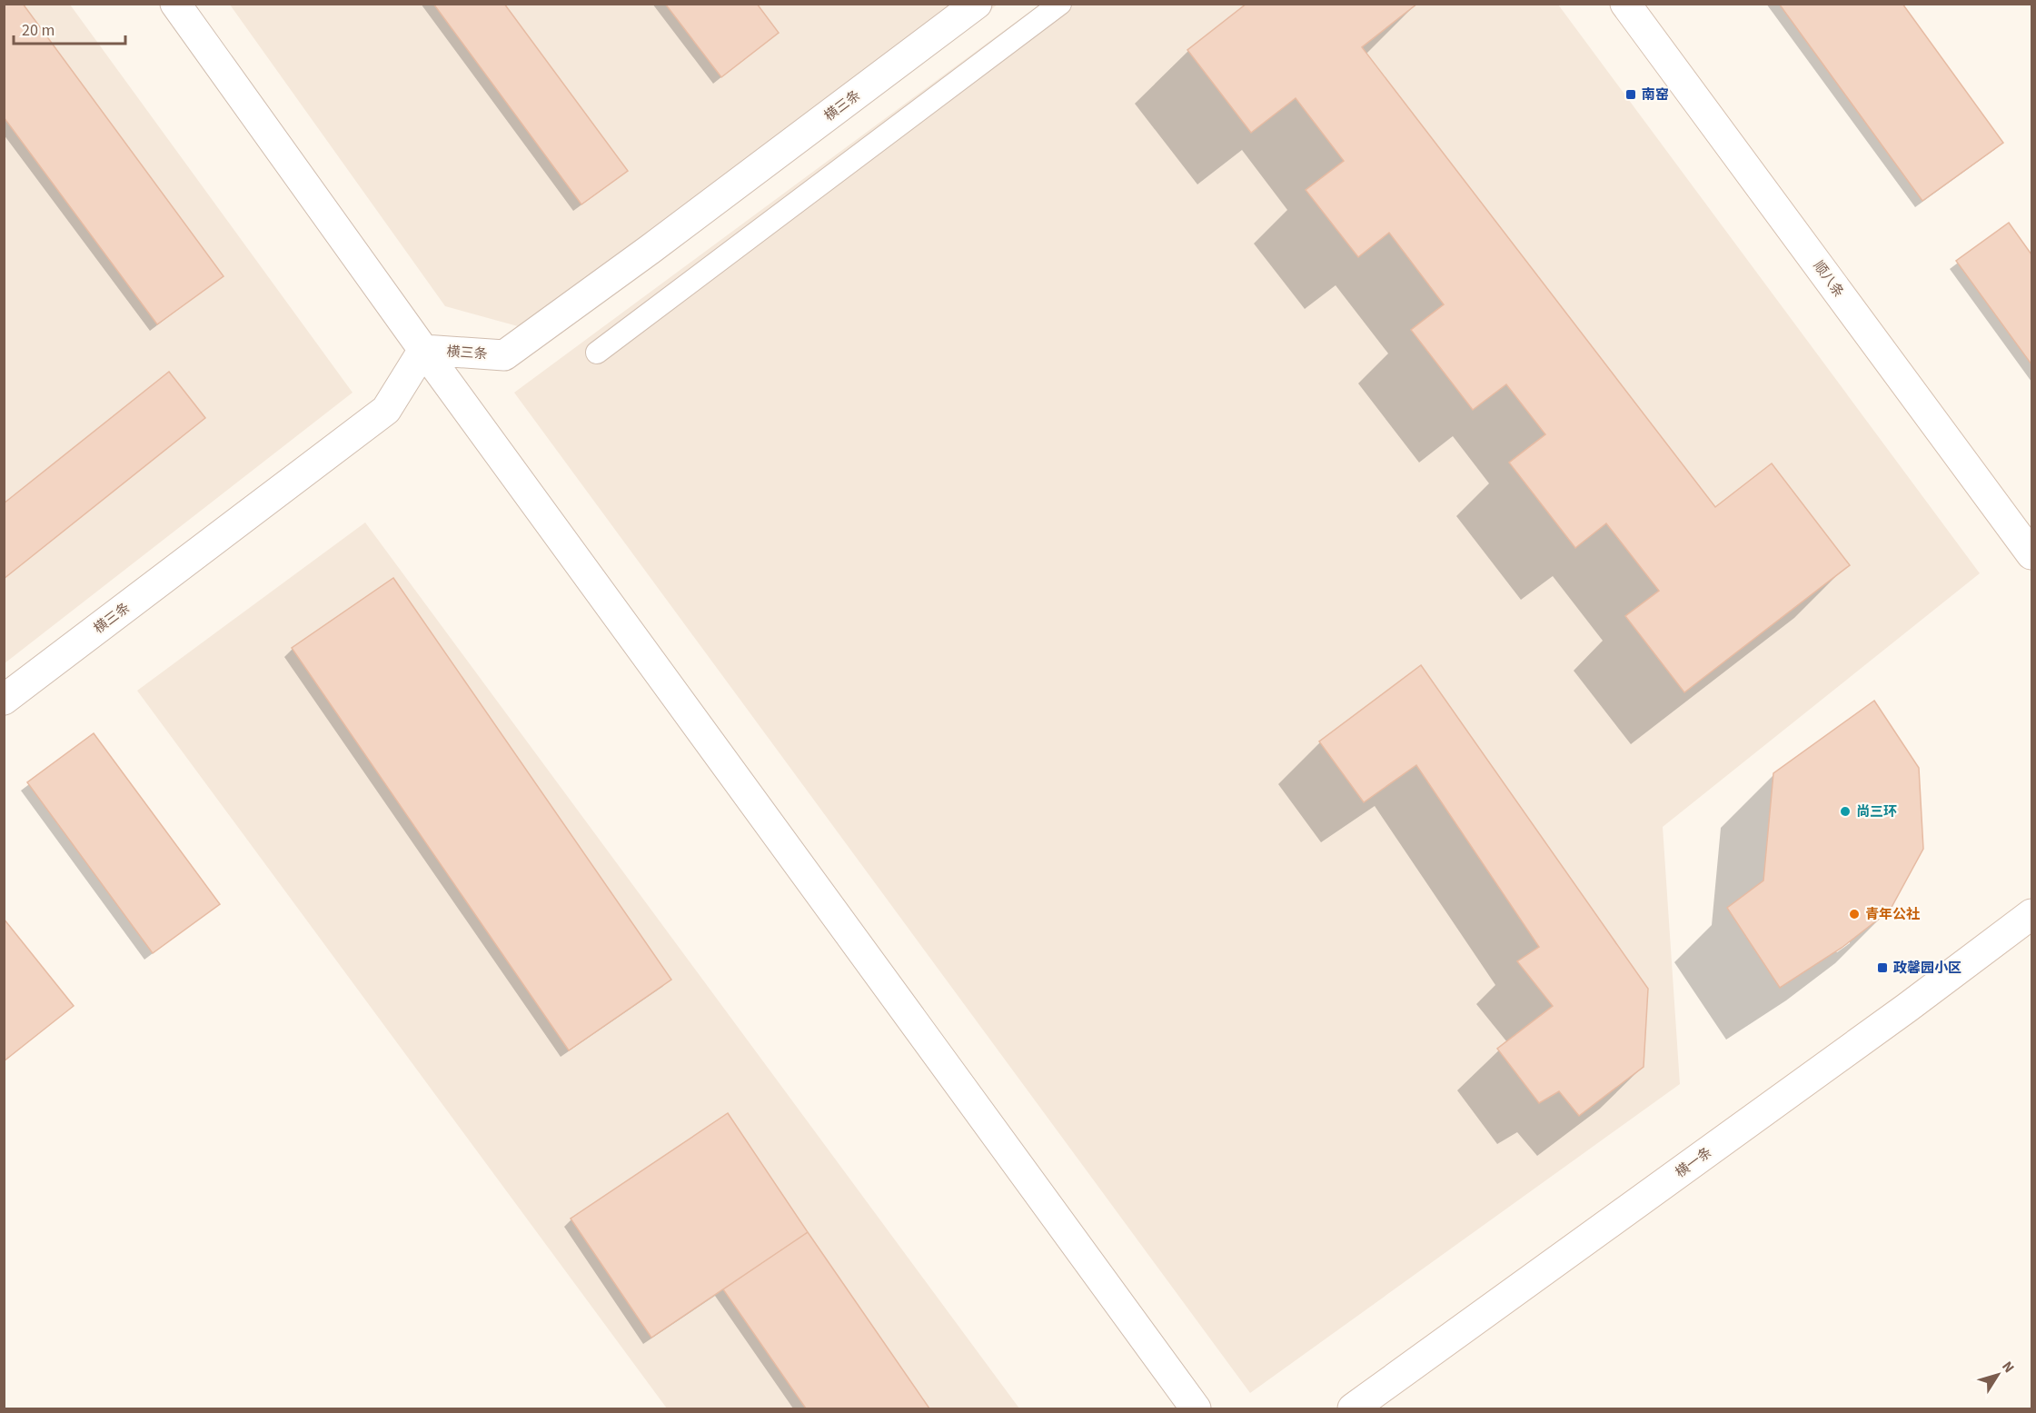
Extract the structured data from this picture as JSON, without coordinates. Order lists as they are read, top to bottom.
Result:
{
  "streets": {
    "street": ["横三条", "顺八条", "横一条"]
  },
  "places": {
    "transit": ["南窑", "政馨园小区"],
    "other": ["尚三环", "青年公社"]
  },
  "scale_bar": "20 m",
  "north": "top right"
}
